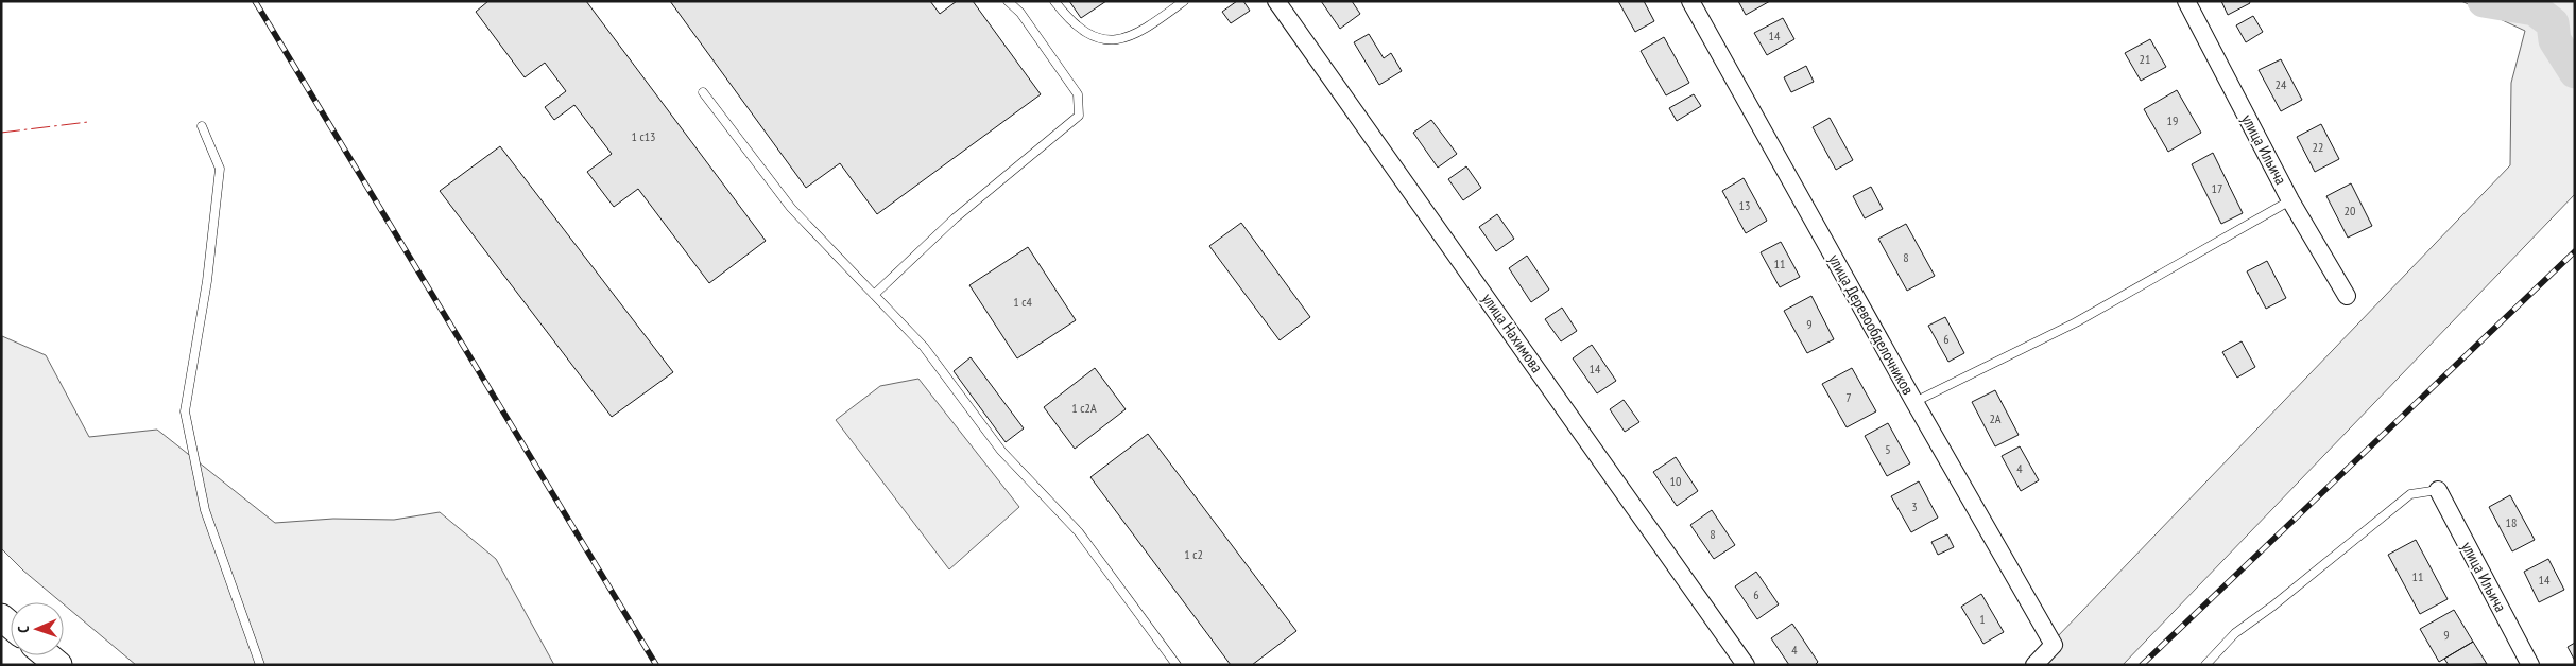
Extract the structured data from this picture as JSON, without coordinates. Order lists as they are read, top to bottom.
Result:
{
  "streets": {
    "street": ["улица Ильича", "улица Деревообделочников", "улица Нахимова"]
  },
  "house_numbers": [
    "14",
    "21",
    "24",
    "19",
    "1 с13",
    "22",
    "17",
    "13",
    "20",
    "8",
    "11",
    "1 с4",
    "9",
    "6",
    "14",
    "7",
    "1 с2А",
    "2А",
    "5",
    "4",
    "10",
    "3",
    "18",
    "8",
    "1 с2",
    "11",
    "14",
    "6",
    "1",
    "9",
    "4"
  ],
  "north": "left"
}
